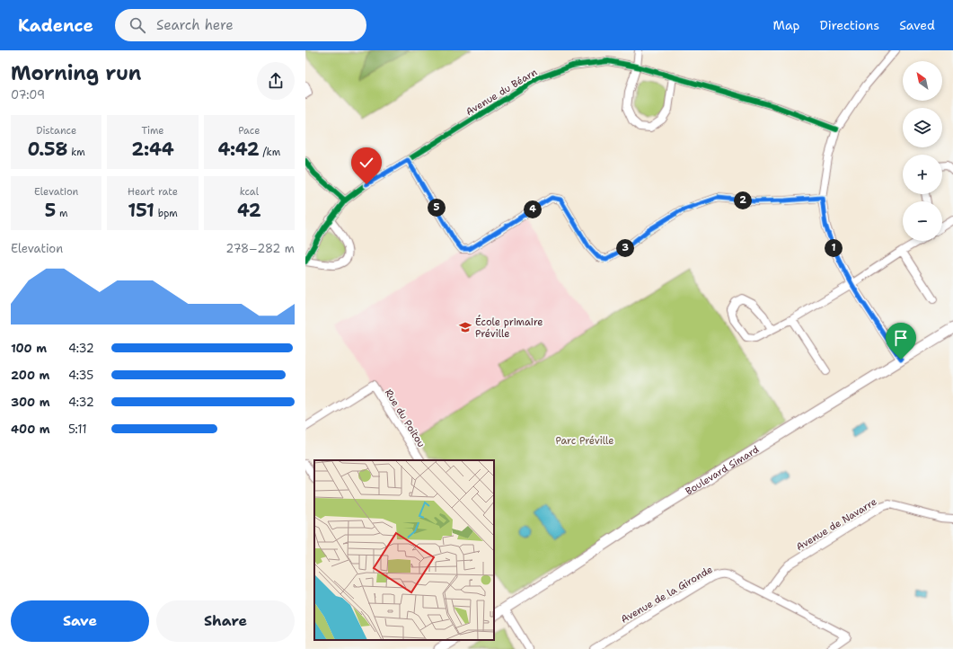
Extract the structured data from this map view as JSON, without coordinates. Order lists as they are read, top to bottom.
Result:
{
  "streets": {
    "main road": ["Boulevard Simard"],
    "street": [
      "Avenue du Béarn",
      "Rue du Poitou",
      "Avenue de Navarre",
      "Avenue de la Gironde"
    ]
  },
  "crossings": [
    ["Avenue de Navarre", "Avenue de la Gironde"]
  ],
  "parks": ["Parc Préville"],
  "places": {
    "school or university": ["École primaire Préville"]
  },
  "north": "top left",
  "page": {
    "header": "Kadence",
    "search": "Search here",
    "nav": ["Map", "Directions", "Saved"],
    "heading": ["Morning run", "07:09"],
    "map_buttons": ["+", "−"],
    "stats": [
      ["Distance", "0.58 km"],
      ["Time", "2:44"],
      ["Pace", "4:42 /km"],
      ["Elevation", "5 m"],
      ["Heart rate", "151 bpm"],
      ["kcal", "42"]
    ],
    "pins": [
      "2",
      "5",
      "4",
      "1",
      "3"
    ],
    "chart": ["Elevation", "278–282 m"],
    "list": [
      {
        "name": "100 m",
        "note": "4:32"
      },
      {
        "name": "200 m",
        "note": "4:35"
      },
      {
        "name": "300 m",
        "note": "4:32"
      },
      {
        "name": "400 m",
        "note": "5:11"
      }
    ],
    "buttons": ["Save", "Share"]
  }
}
